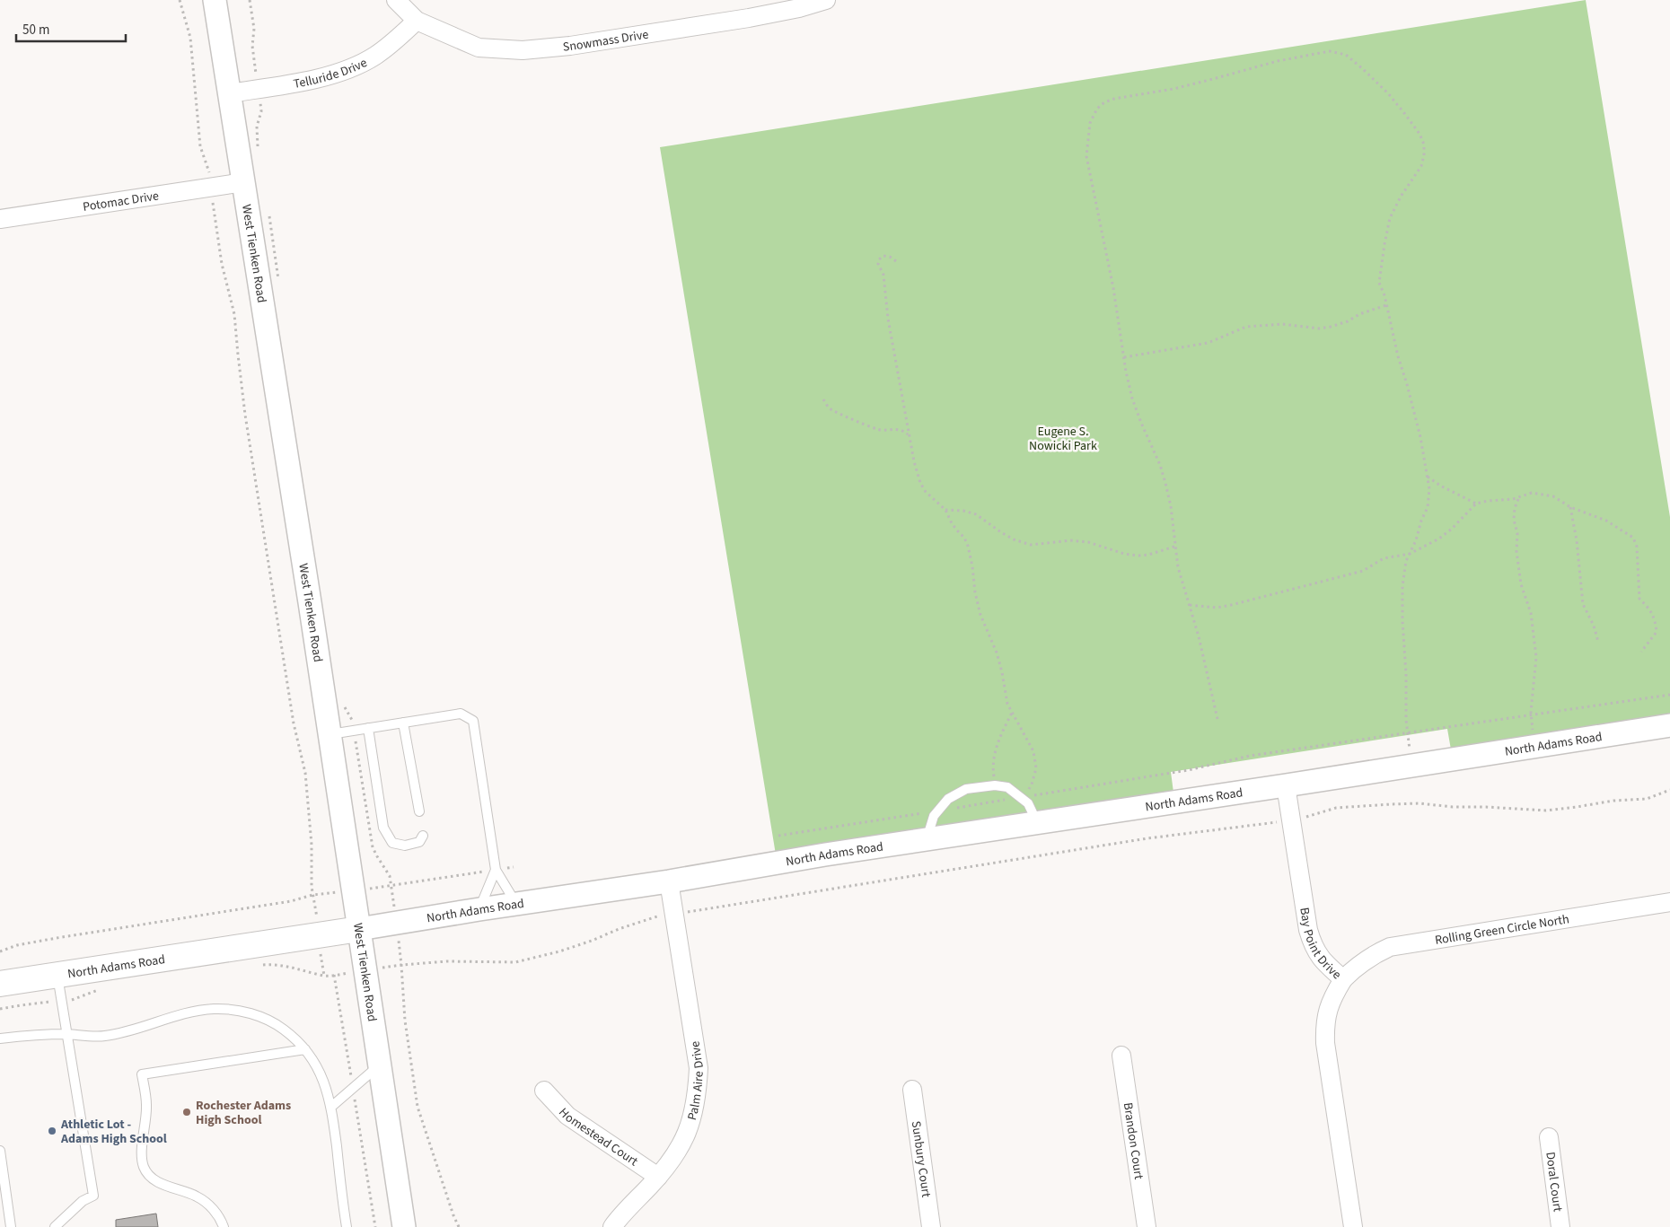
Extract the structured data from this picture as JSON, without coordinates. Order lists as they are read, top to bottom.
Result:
{
  "streets": {
    "main road": ["North Adams Road"],
    "street": [
      "Snowmass Drive",
      "Telluride Drive",
      "Potomac Drive",
      "West Tienken Road",
      "Rolling Green Circle North",
      "Bay Point Drive",
      "Palm Aire Drive",
      "Homestead Court",
      "Brandon Court",
      "Sunbury Court",
      "Doral Court"
    ]
  },
  "crossings": [
    ["Snowmass Drive", "Telluride Drive"],
    ["Telluride Drive", "West Tienken Road"],
    ["Potomac Drive", "West Tienken Road"],
    ["West Tienken Road", "North Adams Road"],
    ["North Adams Road", "Bay Point Drive"],
    ["North Adams Road", "Palm Aire Drive"],
    ["Rolling Green Circle North", "Bay Point Drive"],
    ["Palm Aire Drive", "Homestead Court"]
  ],
  "parks": ["Eugene S. Nowicki Park"],
  "places": ["Rochester Adams High School", "Athletic Lot - Adams High School"],
  "scale_bar": "50 m"
}
